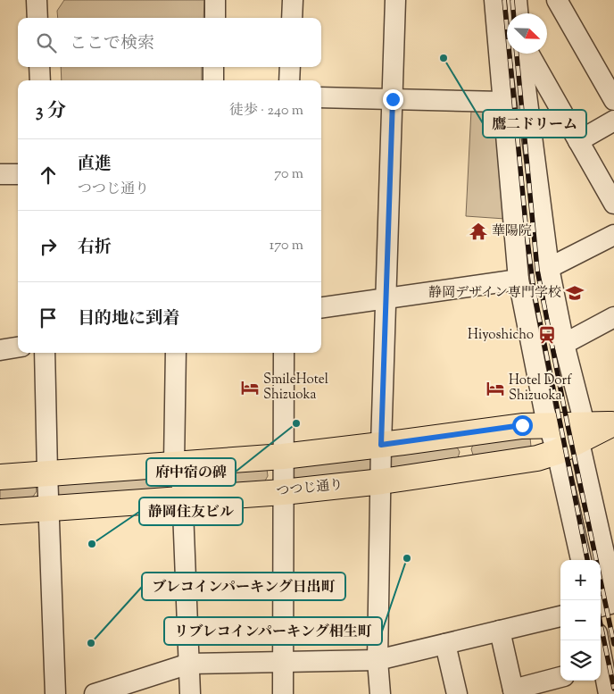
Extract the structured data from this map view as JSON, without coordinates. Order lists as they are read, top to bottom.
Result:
{
  "streets": {
    "main road": ["つつじ通り"]
  },
  "places": {
    "other": [
      "鷹二ドリーム",
      "府中宿の碑",
      "静岡住友ビル",
      "リブレコインパーキング相生町",
      "ブレコインパーキング日出町"
    ],
    "temple": ["華陽院"],
    "school or university": ["静岡デザイン専門学校"],
    "station": ["Hiyoshicho"],
    "hotel": ["SmileHotel Shizuoka", "Hotel Dorf Shizuoka"]
  },
  "north": "bottom right",
  "page": {
    "search": "ここで検索",
    "heading": ["3 分", "徒歩 · 240 m"],
    "list": [
      ["直進", "つつじ通り", "70 m"],
      ["右折", "170 m"],
      "目的地に到着"
    ],
    "map_buttons": ["+", "−"]
  }
}
